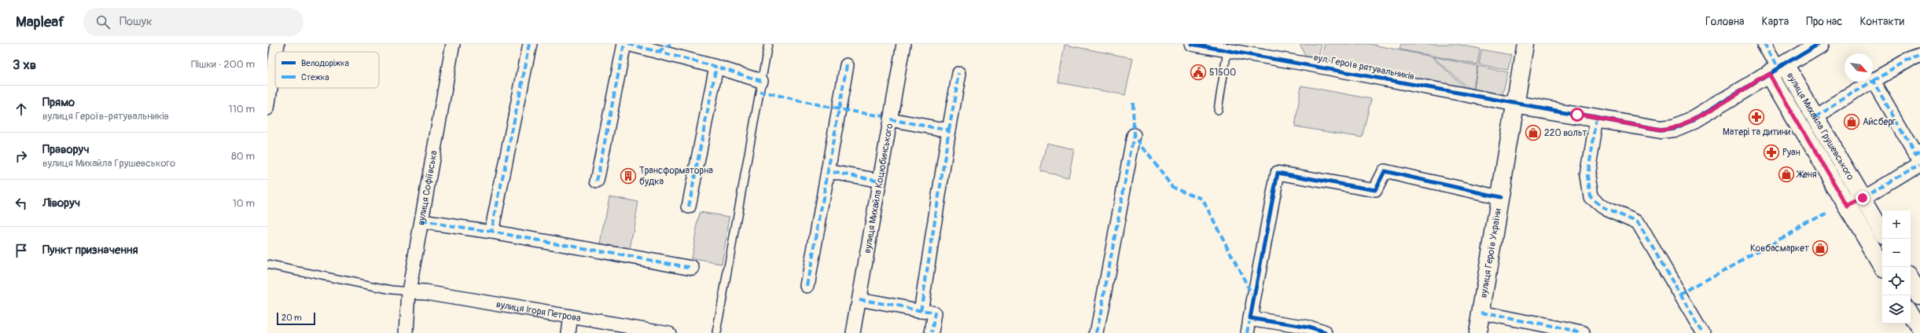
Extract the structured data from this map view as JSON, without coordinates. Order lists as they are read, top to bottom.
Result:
{
  "streets": {
    "street": [
      "вул. Героїв рятувальників",
      "вулиця Михайла Грушевського",
      "вулиця Софіївська",
      "вулиця Михайла Коцюбинського",
      "вулиця Героїв України",
      "вулиця Ігоря Петрова"
    ]
  },
  "crossings": [
    ["вул. Героїв рятувальників", "вулиця Героїв України"],
    ["вулиця Софіївська", "вулиця Ігоря Петрова"]
  ],
  "places": {
    "public building": ["51500"],
    "pharmacy": ["Матері та дитини", "Руан"],
    "shop": [
      "Айсберг",
      "220 вольт",
      "Женя",
      "Ковбасмаркет"
    ],
    "building": ["Трансформаторна будка"]
  },
  "legend": ["Велодоріжка", "Стежка"],
  "scale_bar": "20 m",
  "north": "bottom right",
  "page": {
    "header": "Mapleaf",
    "search": "Пошук",
    "nav": [
      "Головна",
      "Карта",
      "Про нас",
      "Контакти"
    ],
    "heading": ["3 хв", "Пішки · 200 m"],
    "list": [
      ["Прямо", "вулиця Героїв-рятувальників", "110 m"],
      ["Праворуч", "вулиця Михайла Грушевського", "80 m"],
      ["Ліворуч", "10 m"],
      "Пункт призначення"
    ],
    "map_buttons": ["+", "−"],
    "scale": "20 m"
  }
}
